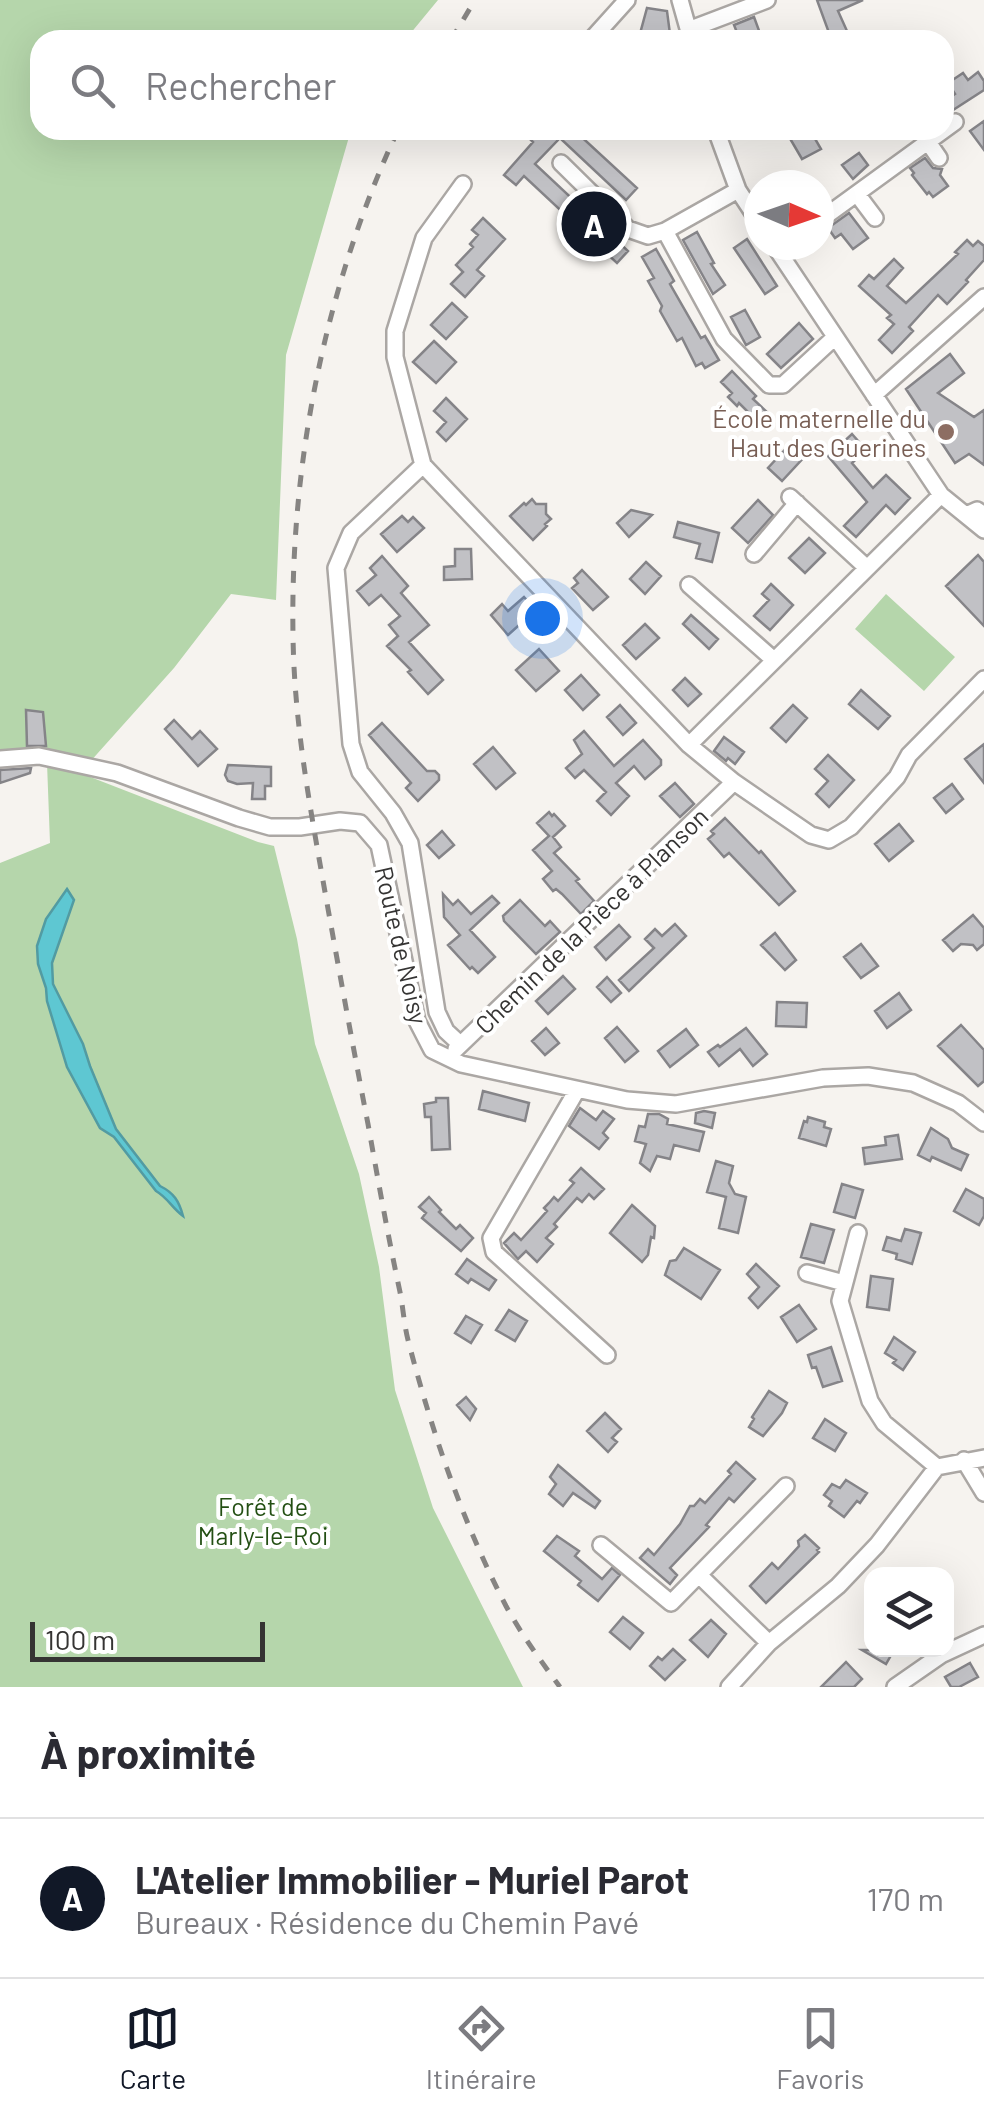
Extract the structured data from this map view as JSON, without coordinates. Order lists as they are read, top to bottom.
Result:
{
  "streets": {
    "street": ["Chemin de la Pièce à Planson", "Route de Noisy"]
  },
  "crossings": [
    ["Chemin de la Pièce à Planson", "Route de Noisy"]
  ],
  "parks": ["Forêt de Marly-le-Roi"],
  "places": ["École maternelle du Haut des Guerines"],
  "scale_bar": "100 m",
  "north": "right",
  "page": {
    "search": "Rechercher",
    "pins": "A",
    "scale": "100 m",
    "heading": "À proximité",
    "list": [
      {
        "mark": "A",
        "name": "L'Atelier Immobilier - Muriel Parot",
        "note": "Bureaux · Résidence du Chemin Pavé",
        "value": "170 m"
      }
    ],
    "nav": ["Carte", "Itinéraire", "Favoris"]
  }
}
